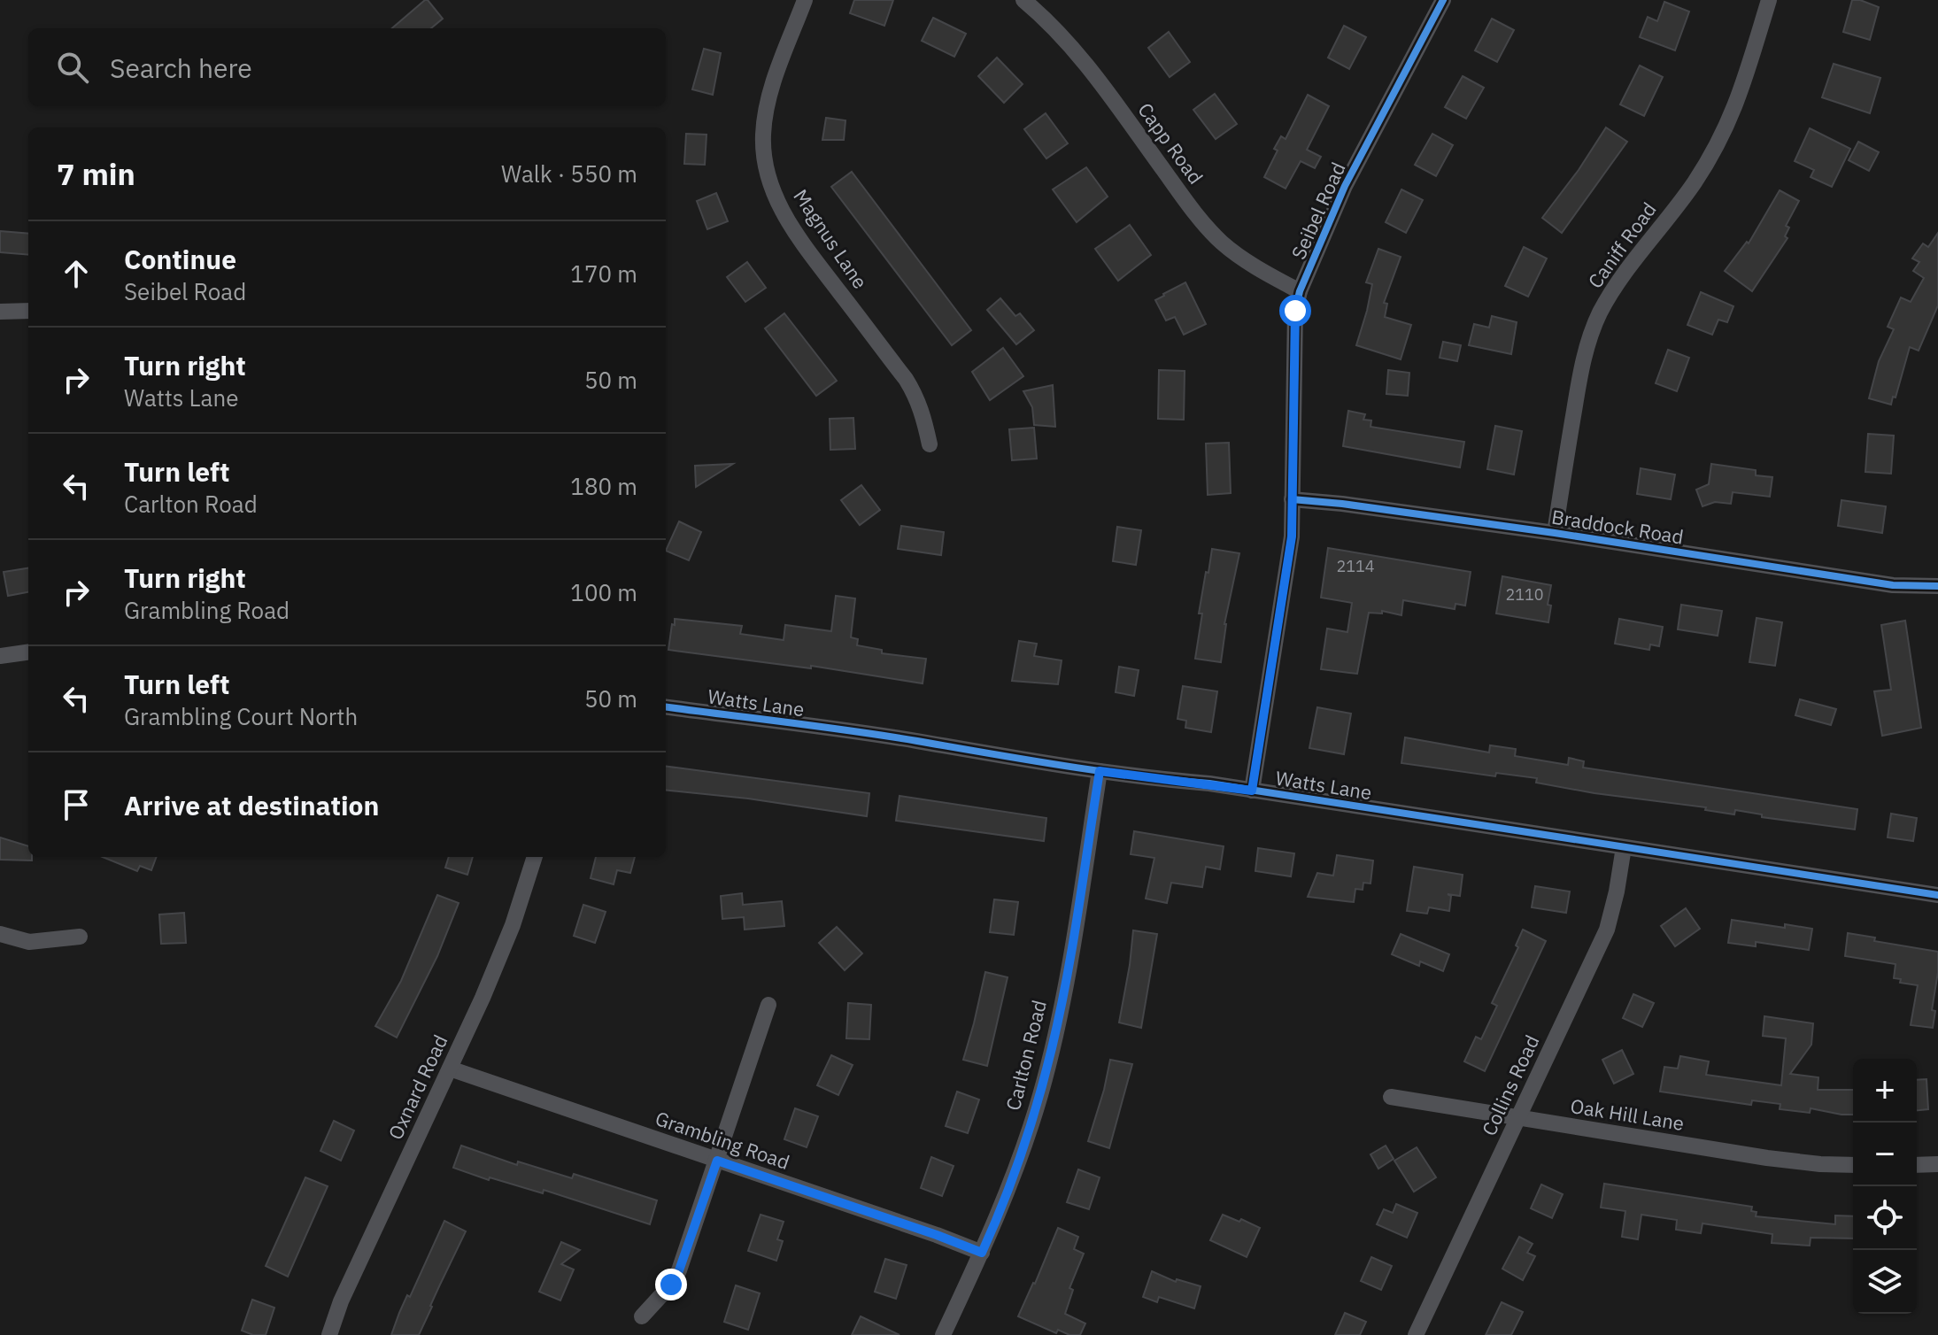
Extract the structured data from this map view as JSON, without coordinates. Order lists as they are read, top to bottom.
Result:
{
  "streets": {
    "street": [
      "Capp Road",
      "Seibel Road",
      "Magnus Lane",
      "Caniff Road",
      "Braddock Road",
      "Watts Lane",
      "Carlton Road",
      "Collins Road",
      "Oxnard Road",
      "Oak Hill Lane",
      "Grambling Road"
    ]
  },
  "crossings": [
    ["Capp Road", "Seibel Road"],
    ["Seibel Road", "Braddock Road"],
    ["Seibel Road", "Watts Lane"],
    ["Caniff Road", "Braddock Road"],
    ["Watts Lane", "Carlton Road"],
    ["Watts Lane", "Collins Road"],
    ["Carlton Road", "Grambling Road"],
    ["Collins Road", "Oak Hill Lane"],
    ["Oxnard Road", "Grambling Road"]
  ],
  "house_numbers": ["2114", "2110"],
  "page": {
    "search": "Search here",
    "heading": ["7 min", "Walk · 550 m"],
    "list": [
      ["Continue", "Seibel Road", "170 m"],
      ["Turn right", "Watts Lane", "50 m"],
      ["Turn left", "Carlton Road", "180 m"],
      ["Turn right", "Grambling Road", "100 m"],
      ["Turn left", "Grambling Court North", "50 m"],
      "Arrive at destination"
    ],
    "map_buttons": ["+", "−"]
  }
}
